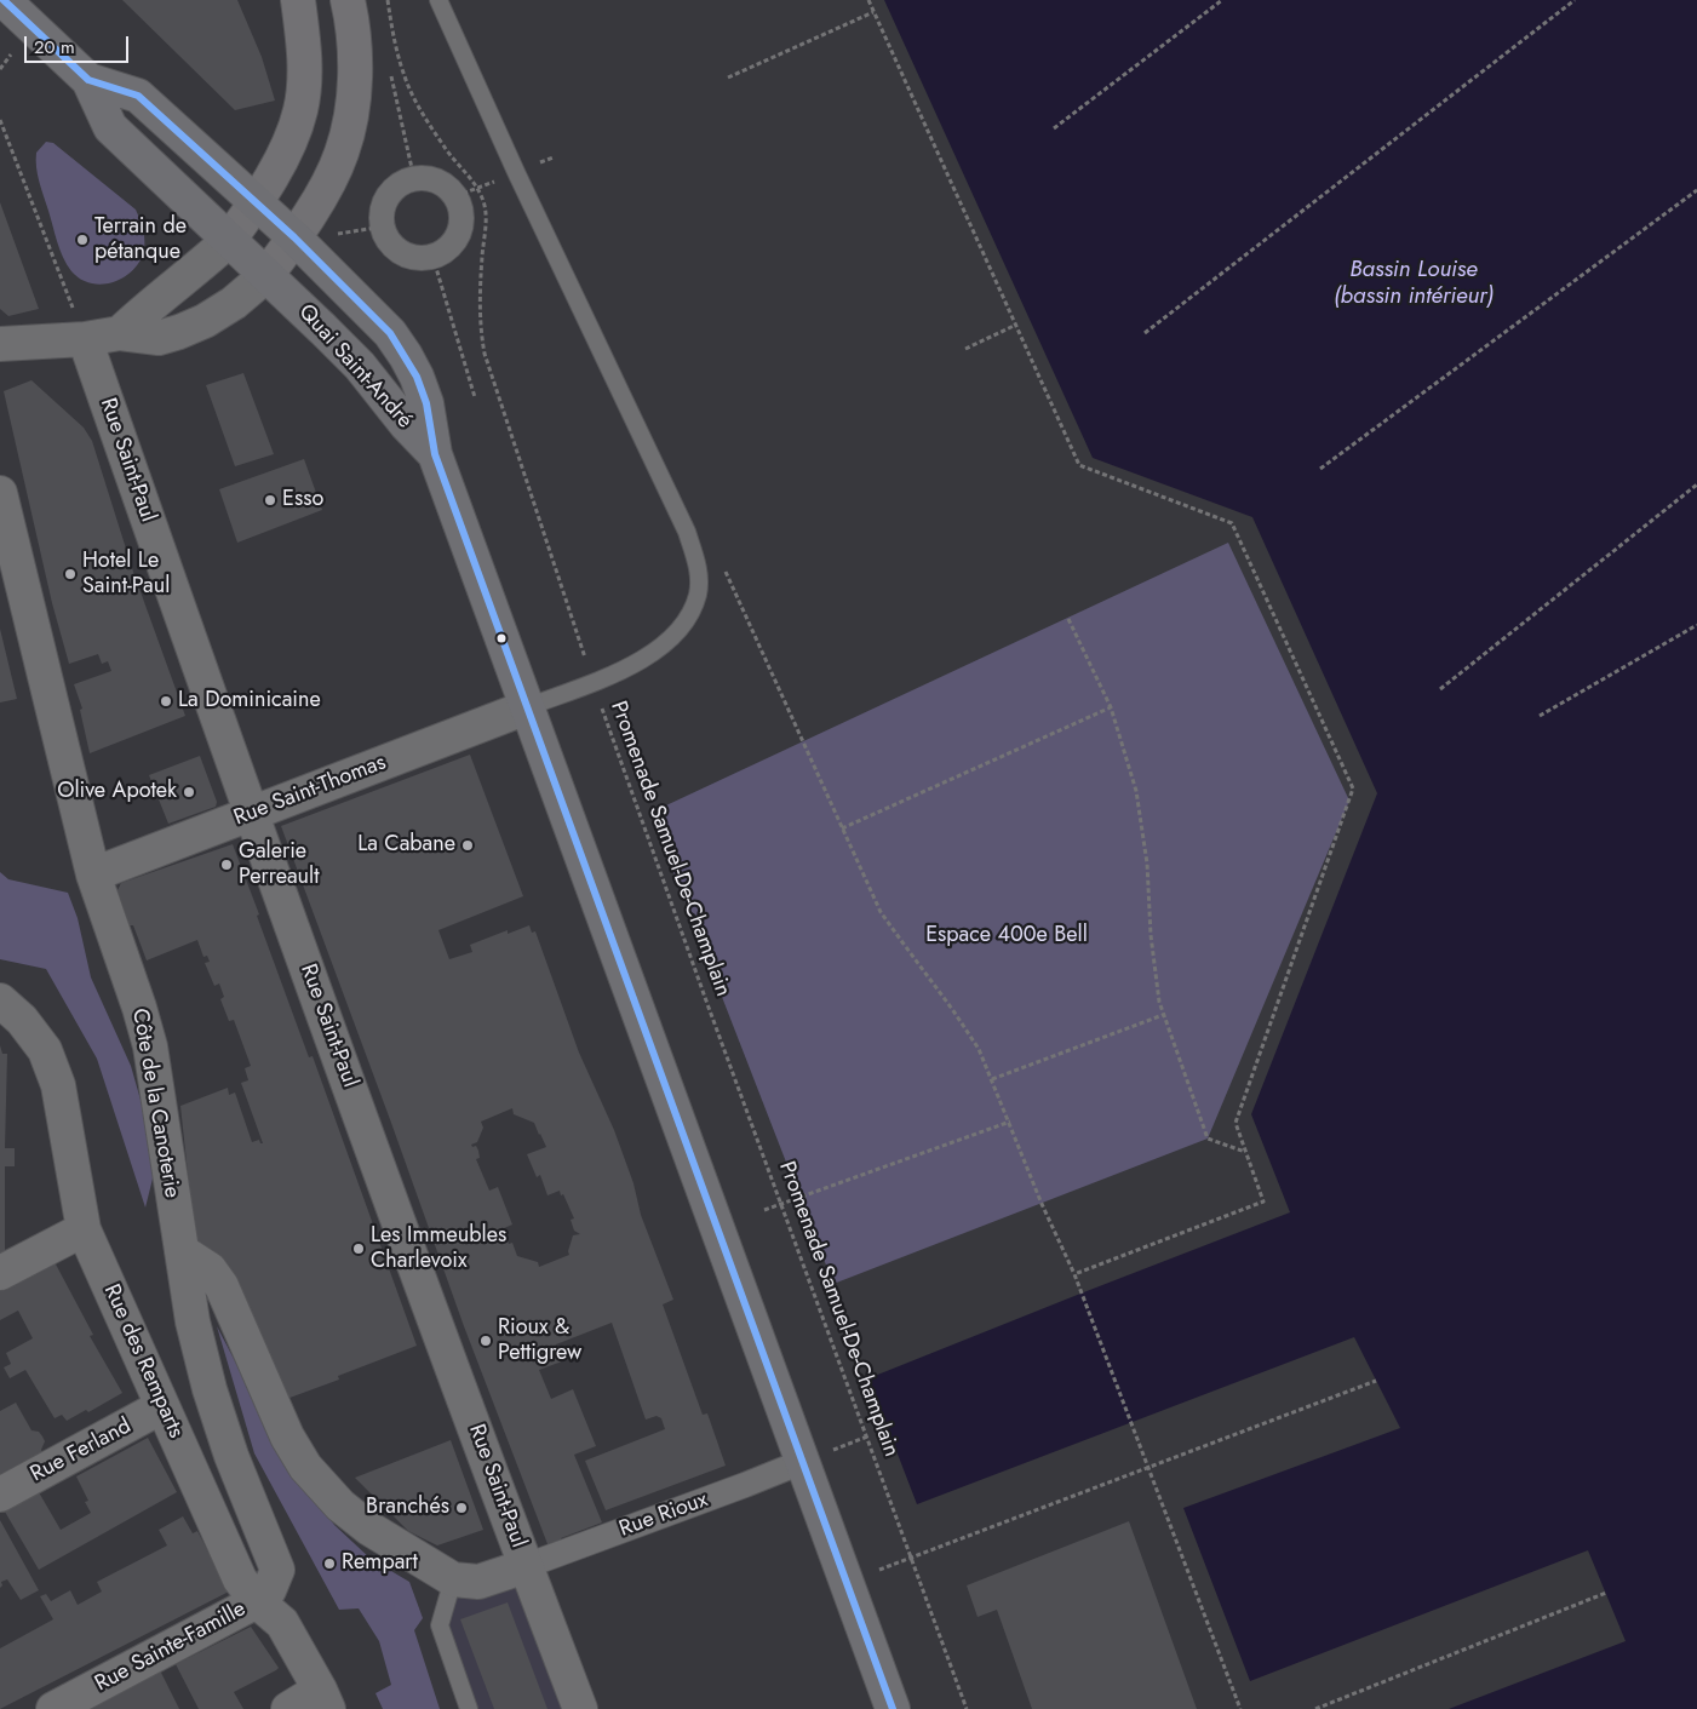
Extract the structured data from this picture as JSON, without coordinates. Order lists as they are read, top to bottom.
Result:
{
  "streets": {
    "main road": ["Quai Saint-André"],
    "street": [
      "Rue Saint-Paul",
      "Rue Saint-Thomas",
      "Côte de la Canoterie",
      "Rue des Remparts",
      "Rue Ferland",
      "Rue Rioux",
      "Rue Sainte-Famille"
    ],
    "path": ["Promenade Samuel-De-Champlain"]
  },
  "crossings": [
    ["Quai Saint-André", "Rue Saint-Thomas"],
    ["Quai Saint-André", "Rue Rioux"],
    ["Rue Saint-Paul", "Rue Saint-Thomas"],
    ["Rue Saint-Paul", "Rue Rioux"],
    ["Rue Saint-Thomas", "Côte de la Canoterie"],
    ["Côte de la Canoterie", "Rue des Remparts"],
    ["Côte de la Canoterie", "Rue Sainte-Famille"],
    ["Rue des Remparts", "Rue Ferland"],
    ["Rue des Remparts", "Rue Sainte-Famille"]
  ],
  "water": ["Bassin Louise (bassin intérieur)"],
  "parks": ["Espace 400e Bell"],
  "places": [
    "Terrain de pétanque",
    "Esso",
    "Hotel Le Saint-Paul",
    "La Dominicaine",
    "Olive Apotek",
    "La Cabane",
    "Galerie Perreault",
    "Les Immeubles Charlevoix",
    "Rioux & Pettigrew",
    "Branchés",
    "Rempart"
  ],
  "scale_bar": "20 m"
}
